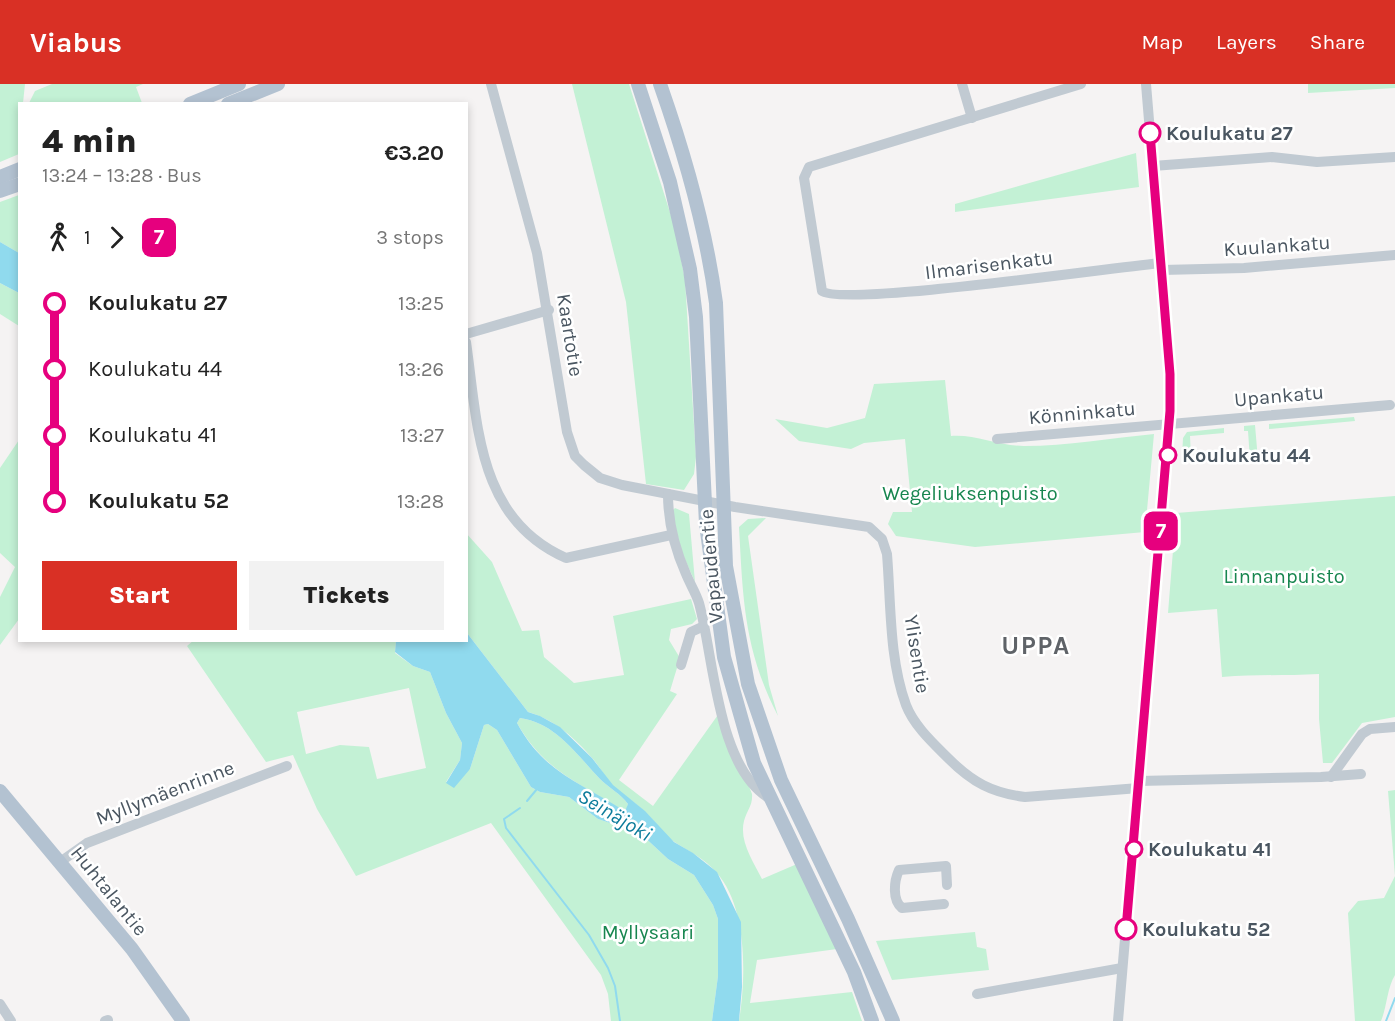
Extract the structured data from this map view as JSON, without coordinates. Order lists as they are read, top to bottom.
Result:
{
  "streets": {
    "main road": ["Vapaudentie", "Huhtalantie"],
    "street": [
      "Kuulankatu",
      "Ilmarisenkatu",
      "Kaartotie",
      "Upankatu",
      "Könninkatu",
      "Ylisentie",
      "Myllymäenrinne"
    ]
  },
  "crossings": [
    ["Kuulankatu", "Ilmarisenkatu"],
    ["Kaartotie", "Vapaudentie"],
    ["Kaartotie", "Ylisentie"],
    ["Upankatu", "Könninkatu"],
    ["Vapaudentie", "Ylisentie"],
    ["Myllymäenrinne", "Huhtalantie"]
  ],
  "districts": ["UPPA"],
  "water": ["Seinäjoki"],
  "parks": ["Wegeliuksenpuisto", "Linnanpuisto", "Myllysaari"],
  "places": [
    "Koulukatu 27",
    "Koulukatu 44",
    "Koulukatu 41",
    "Koulukatu 52"
  ],
  "lines": ["bus line 7"],
  "page": {
    "header": "Viabus",
    "nav": ["Map", "Layers", "Share"],
    "on_map": "7",
    "heading": ["4 min", "13:24 – 13:28 · Bus", "€3.20"],
    "legs": ["1", "7", "3 stops"],
    "list": [
      {
        "name": "Koulukatu 27",
        "value": "13:25"
      },
      {
        "name": "Koulukatu 44",
        "value": "13:26"
      },
      {
        "name": "Koulukatu 41",
        "value": "13:27"
      },
      {
        "name": "Koulukatu 52",
        "value": "13:28"
      }
    ],
    "buttons": ["Start", "Tickets"]
  }
}
